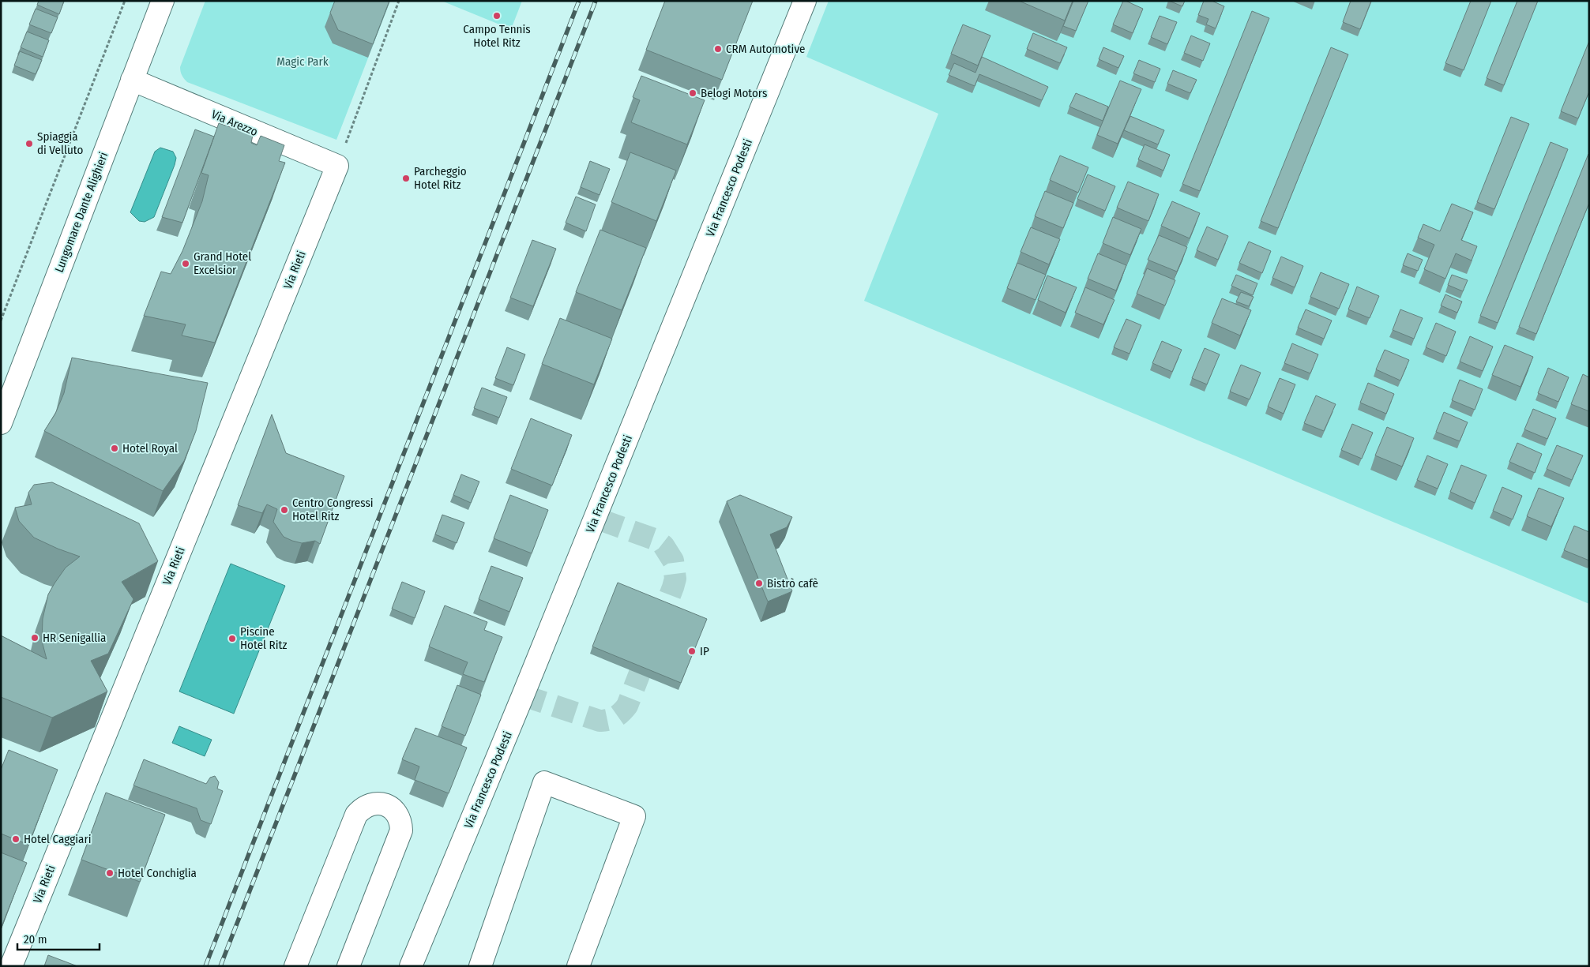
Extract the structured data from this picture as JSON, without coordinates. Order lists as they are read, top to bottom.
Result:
{
  "streets": {
    "street": [
      "Via Arezzo",
      "Via Francesco Podesti",
      "Lungomare Dante Alighieri",
      "Via Rieti"
    ]
  },
  "crossings": [
    ["Via Arezzo", "Lungomare Dante Alighieri"],
    ["Via Arezzo", "Via Rieti"]
  ],
  "parks": ["Magic Park"],
  "places": [
    "Campo Tennis Hotel Ritz",
    "CRM Automotive",
    "Belogi Motors",
    "Spiaggia di Velluto",
    "Parcheggio Hotel Ritz",
    "Grand Hotel Excelsior",
    "Hotel Royal",
    "Centro Congressi Hotel Ritz",
    "Bistrò cafè",
    "HR Senigallia",
    "Piscine Hotel Ritz",
    "IP",
    "Hotel Caggiari",
    "Hotel Conchiglia"
  ],
  "scale_bar": "20 m"
}
